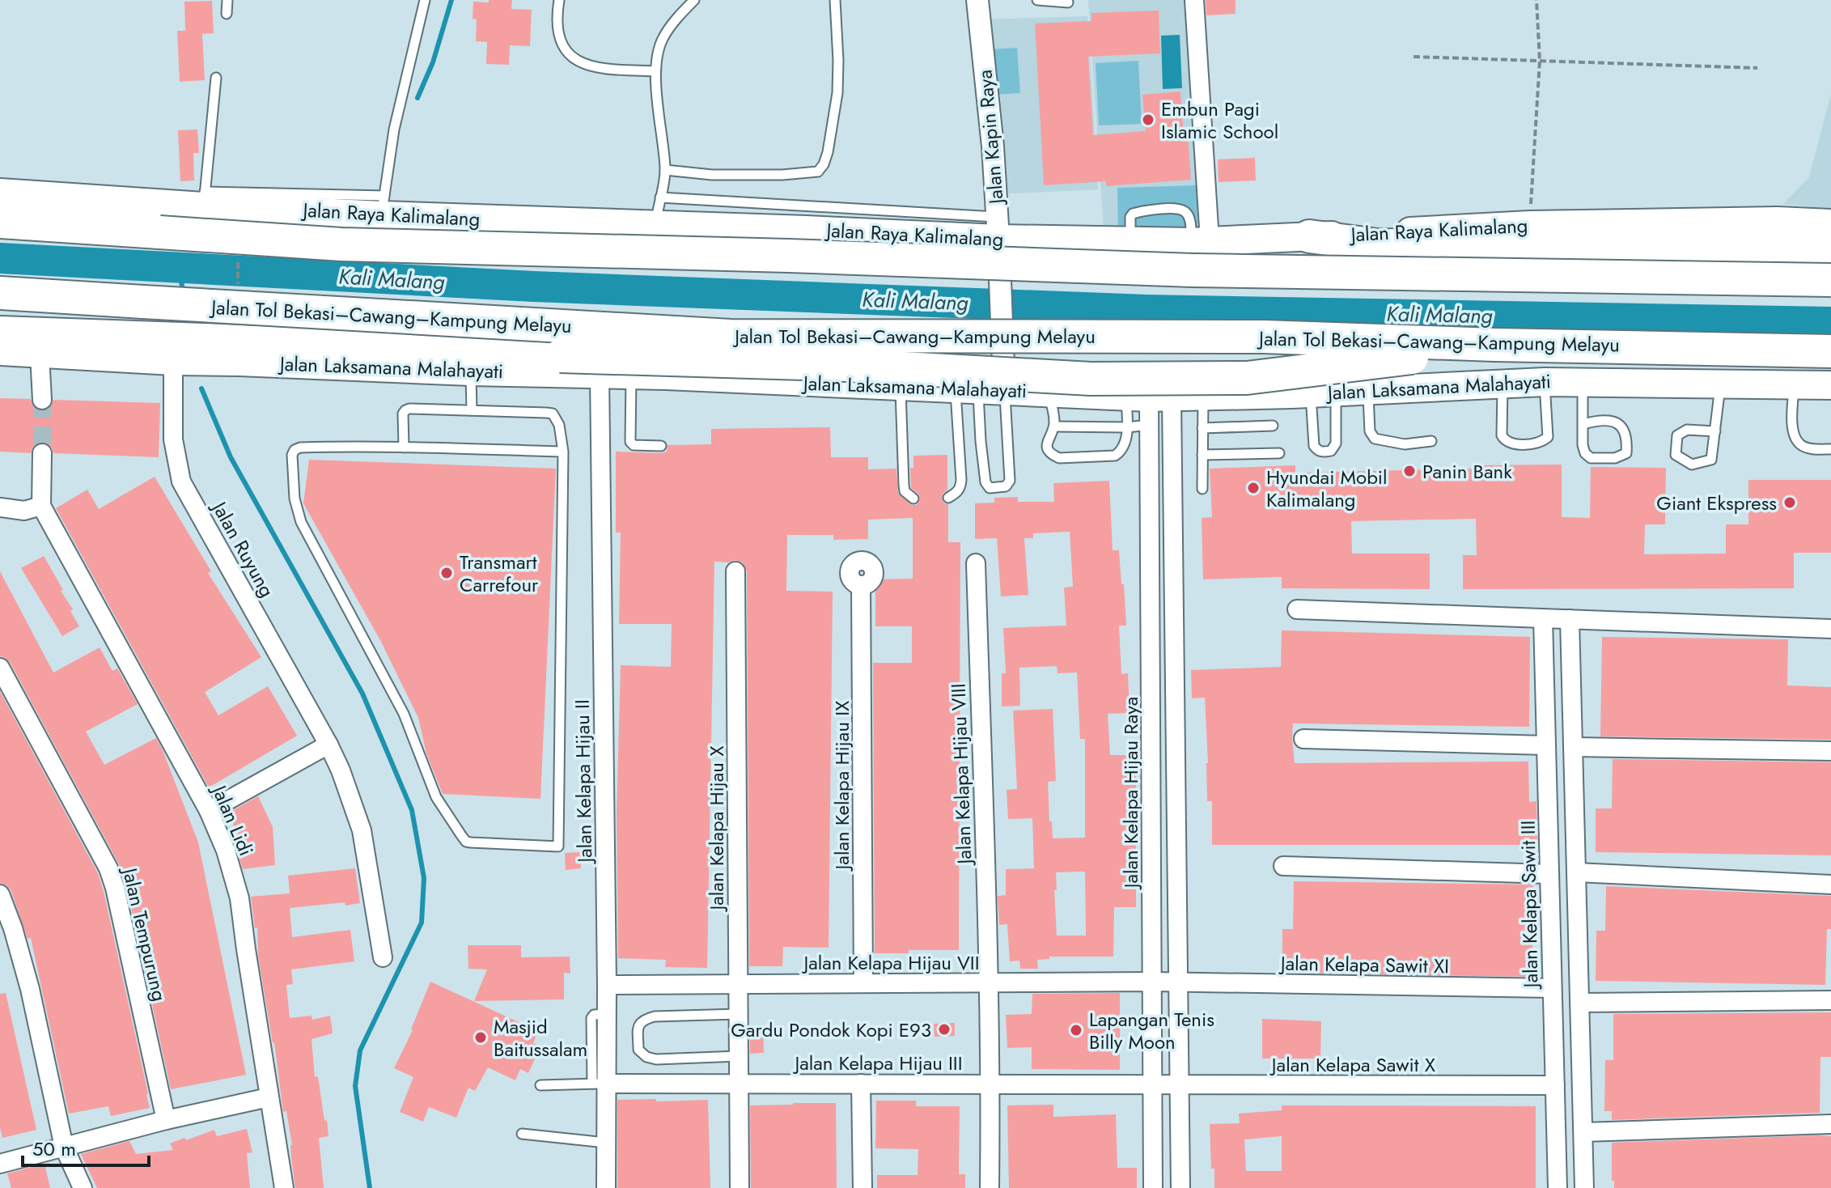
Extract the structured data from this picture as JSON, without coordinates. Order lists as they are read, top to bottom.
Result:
{
  "streets": {
    "highway": ["Jalan Tol Bekasi–Cawang–Kampung Melayu"],
    "main road": ["Jalan Raya Kalimalang", "Jalan Laksamana Malahayati"],
    "street": [
      "Jalan Kapin Raya",
      "Jalan Ruyung",
      "Jalan Kelapa Hijau VIII",
      "Jalan Kelapa Hijau II",
      "Jalan Kelapa Hijau IX",
      "Jalan Kelapa Hijau Raya",
      "Jalan Lidi",
      "Jalan Kelapa Hijau X",
      "Jalan Kelapa Sawit III",
      "Jalan Tempurung",
      "Jalan Kelapa Hijau VII",
      "Jalan Kelapa Sawit XI",
      "Jalan Kelapa Hijau III",
      "Jalan Kelapa Sawit X"
    ]
  },
  "crossings": [
    ["Jalan Kapin Raya", "Jalan Raya Kalimalang"],
    ["Jalan Kapin Raya", "Jalan Laksamana Malahayati"],
    ["Jalan Laksamana Malahayati", "Jalan Ruyung"],
    ["Jalan Laksamana Malahayati", "Jalan Kelapa Hijau II"],
    ["Jalan Laksamana Malahayati", "Jalan Kelapa Hijau Raya"],
    ["Jalan Kelapa Hijau VIII", "Jalan Kelapa Hijau VII"],
    ["Jalan Kelapa Hijau VIII", "Jalan Kelapa Hijau III"],
    ["Jalan Kelapa Hijau II", "Jalan Kelapa Hijau VII"],
    ["Jalan Kelapa Hijau II", "Jalan Kelapa Hijau III"],
    ["Jalan Kelapa Hijau IX", "Jalan Kelapa Hijau VII"],
    ["Jalan Kelapa Hijau Raya", "Jalan Kelapa Hijau VII"],
    ["Jalan Kelapa Hijau Raya", "Jalan Kelapa Hijau III"],
    ["Jalan Kelapa Hijau Raya", "Jalan Kelapa Sawit X"],
    ["Jalan Kelapa Hijau X", "Jalan Kelapa Hijau VII"],
    ["Jalan Kelapa Hijau X", "Jalan Kelapa Hijau III"],
    ["Jalan Kelapa Sawit III", "Jalan Kelapa Sawit XI"],
    ["Jalan Kelapa Sawit III", "Jalan Kelapa Sawit X"],
    ["Jalan Kelapa Hijau VII", "Jalan Kelapa Sawit XI"],
    ["Jalan Kelapa Hijau III", "Jalan Kelapa Sawit X"]
  ],
  "water": ["Kali Malang"],
  "places": [
    "Embun Pagi Islamic School",
    "Panin Bank",
    "Hyundai Mobil Kalimalang",
    "Giant Ekspress",
    "Transmart Carrefour",
    "Gardu Pondok Kopi E93",
    "Lapangan Tenis Billy Moon",
    "Masjid Baitussalam"
  ],
  "scale_bar": "50 m"
}
